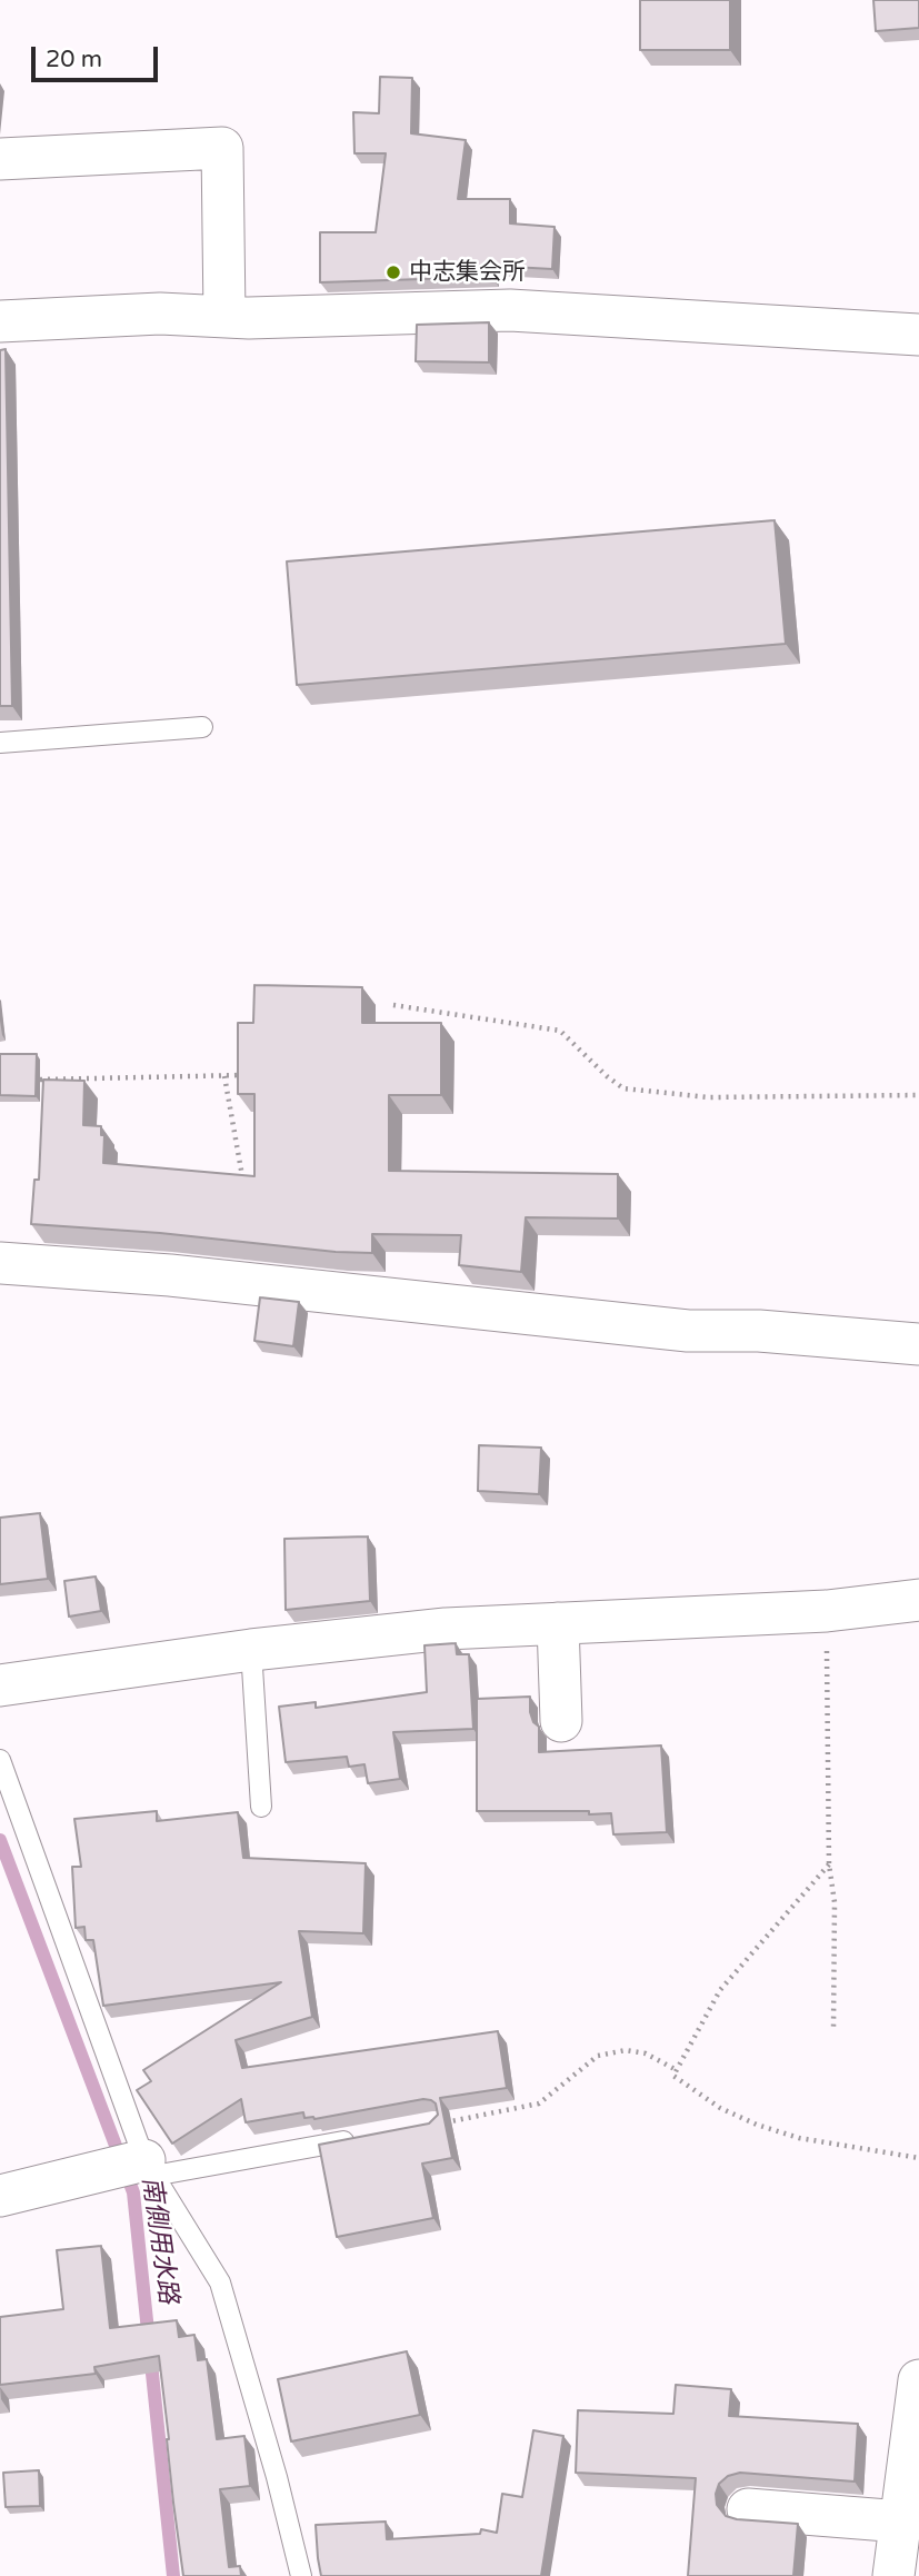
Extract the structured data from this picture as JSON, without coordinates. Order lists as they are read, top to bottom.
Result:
{
  "water": ["南側用水路"],
  "places": ["中志集会所"],
  "scale_bar": "20 m"
}
